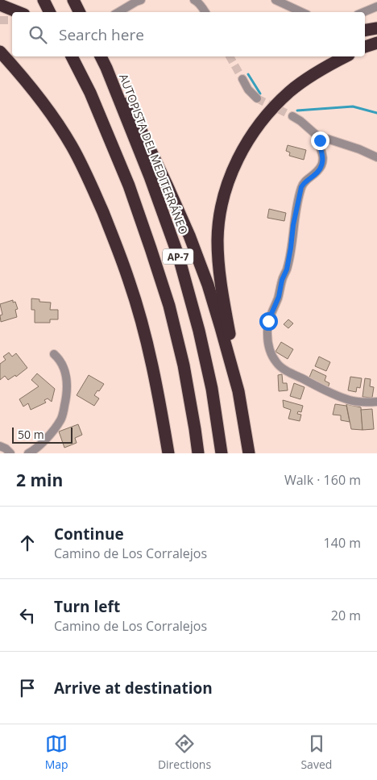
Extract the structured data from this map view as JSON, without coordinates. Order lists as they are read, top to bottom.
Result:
{
  "streets": {
    "highway": ["AUTOPISTA DEL MEDITERRÁNEO", "AP-7"]
  },
  "scale_bar": "50 m",
  "page": {
    "search": "Search here",
    "scale": "50 m",
    "heading": ["2 min", "Walk · 160 m"],
    "list": [
      ["Continue", "Camino de Los Corralejos", "140 m"],
      ["Turn left", "Camino de Los Corralejos", "20 m"],
      "Arrive at destination"
    ],
    "nav": ["Map", "Directions", "Saved"]
  }
}
